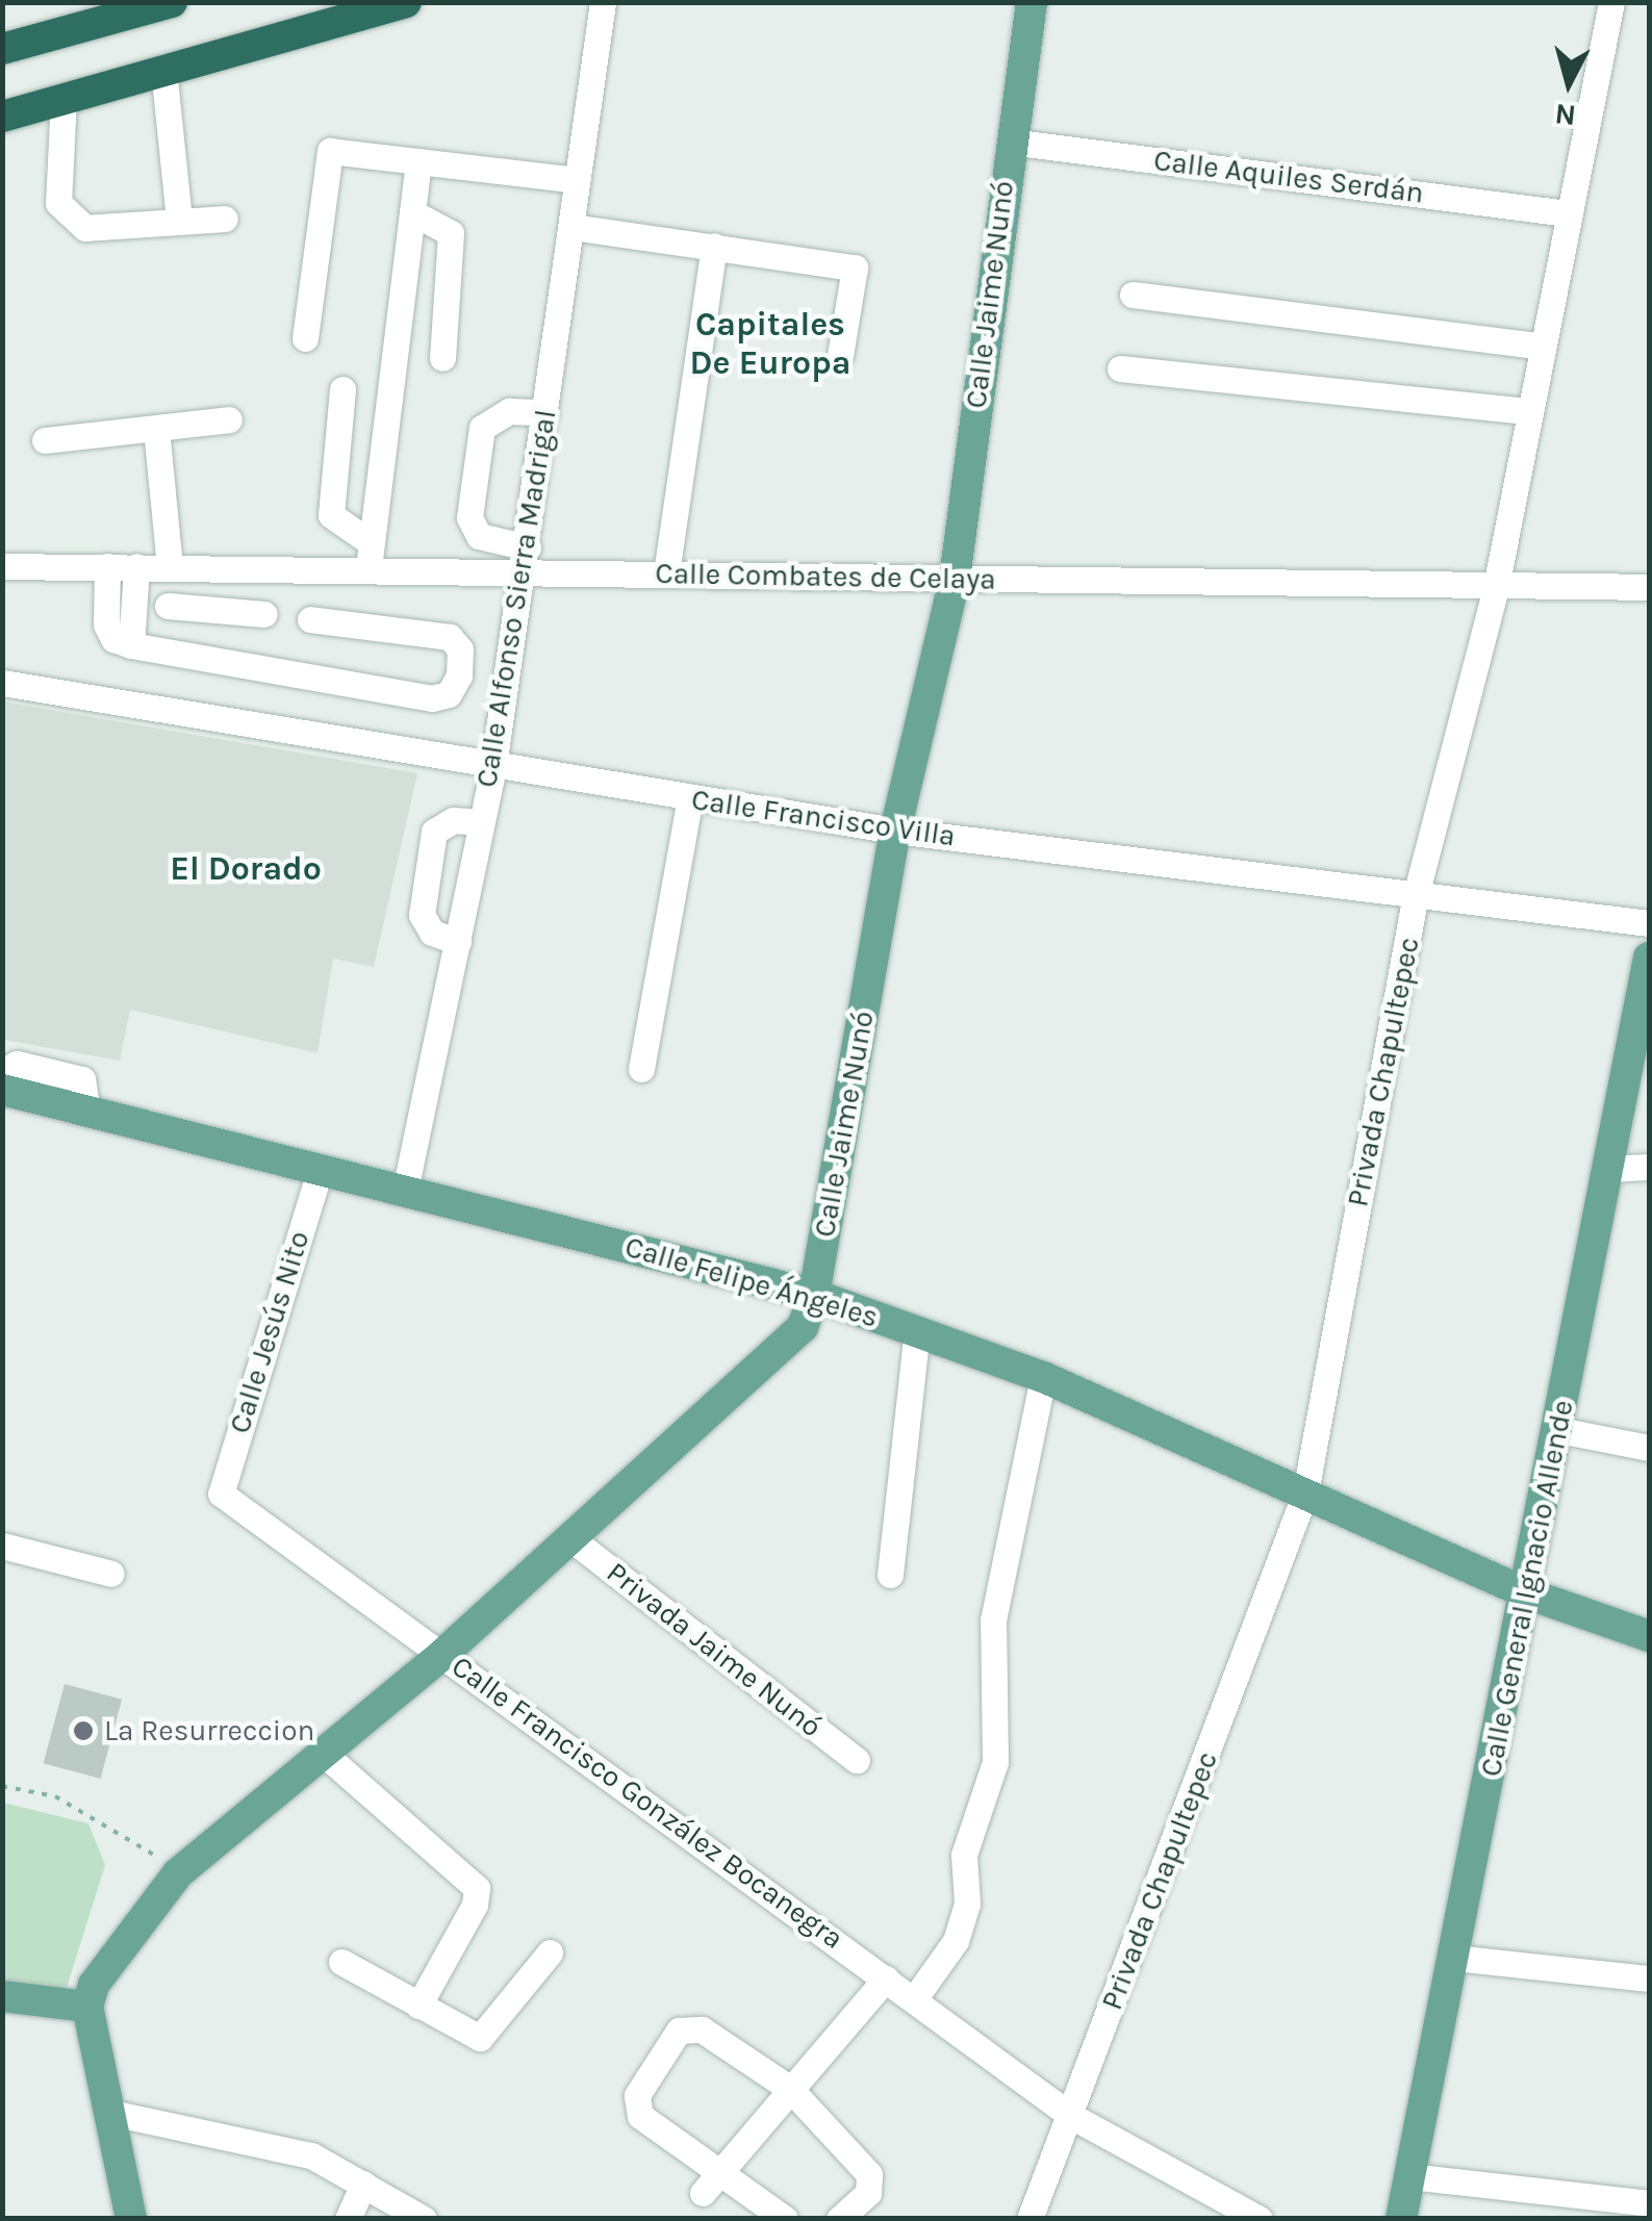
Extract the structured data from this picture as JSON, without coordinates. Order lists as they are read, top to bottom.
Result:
{
  "streets": {
    "main road": ["Calle Jaime Nunó", "Calle Felipe Ángeles", "Calle General Ignacio Allende"],
    "street": [
      "Calle Aquiles Serdán",
      "Calle Combates de Celaya",
      "Calle Alfonso Sierra Madrigal",
      "Calle Francisco Villa",
      "Privada Chapultepec",
      "Calle Jesús Nito",
      "Privada Jaime Nunó",
      "Calle Francisco González Bocanegra"
    ]
  },
  "crossings": [
    ["Calle Aquiles Serdán", "Calle Jaime Nunó"],
    ["Calle Aquiles Serdán", "Privada Chapultepec"],
    ["Calle Jaime Nunó", "Calle Combates de Celaya"],
    ["Calle Jaime Nunó", "Calle Francisco Villa"],
    ["Calle Jaime Nunó", "Calle Felipe Ángeles"],
    ["Calle Jaime Nunó", "Privada Jaime Nunó"],
    ["Calle Jaime Nunó", "Calle Francisco González Bocanegra"],
    ["Calle Combates de Celaya", "Calle Alfonso Sierra Madrigal"],
    ["Calle Combates de Celaya", "Privada Chapultepec"],
    ["Calle Alfonso Sierra Madrigal", "Calle Francisco Villa"],
    ["Calle Alfonso Sierra Madrigal", "Calle Felipe Ángeles"],
    ["Calle Francisco Villa", "Privada Chapultepec"],
    ["Privada Chapultepec", "Calle Felipe Ángeles"],
    ["Privada Chapultepec", "Calle Francisco González Bocanegra"],
    ["Calle Felipe Ángeles", "Calle Jesús Nito"],
    ["Calle Felipe Ángeles", "Calle General Ignacio Allende"],
    ["Calle Jesús Nito", "Calle Francisco González Bocanegra"]
  ],
  "districts": ["Capitales De Europa", "El Dorado"],
  "places": ["La Resurreccion"],
  "north": "bottom"
}
